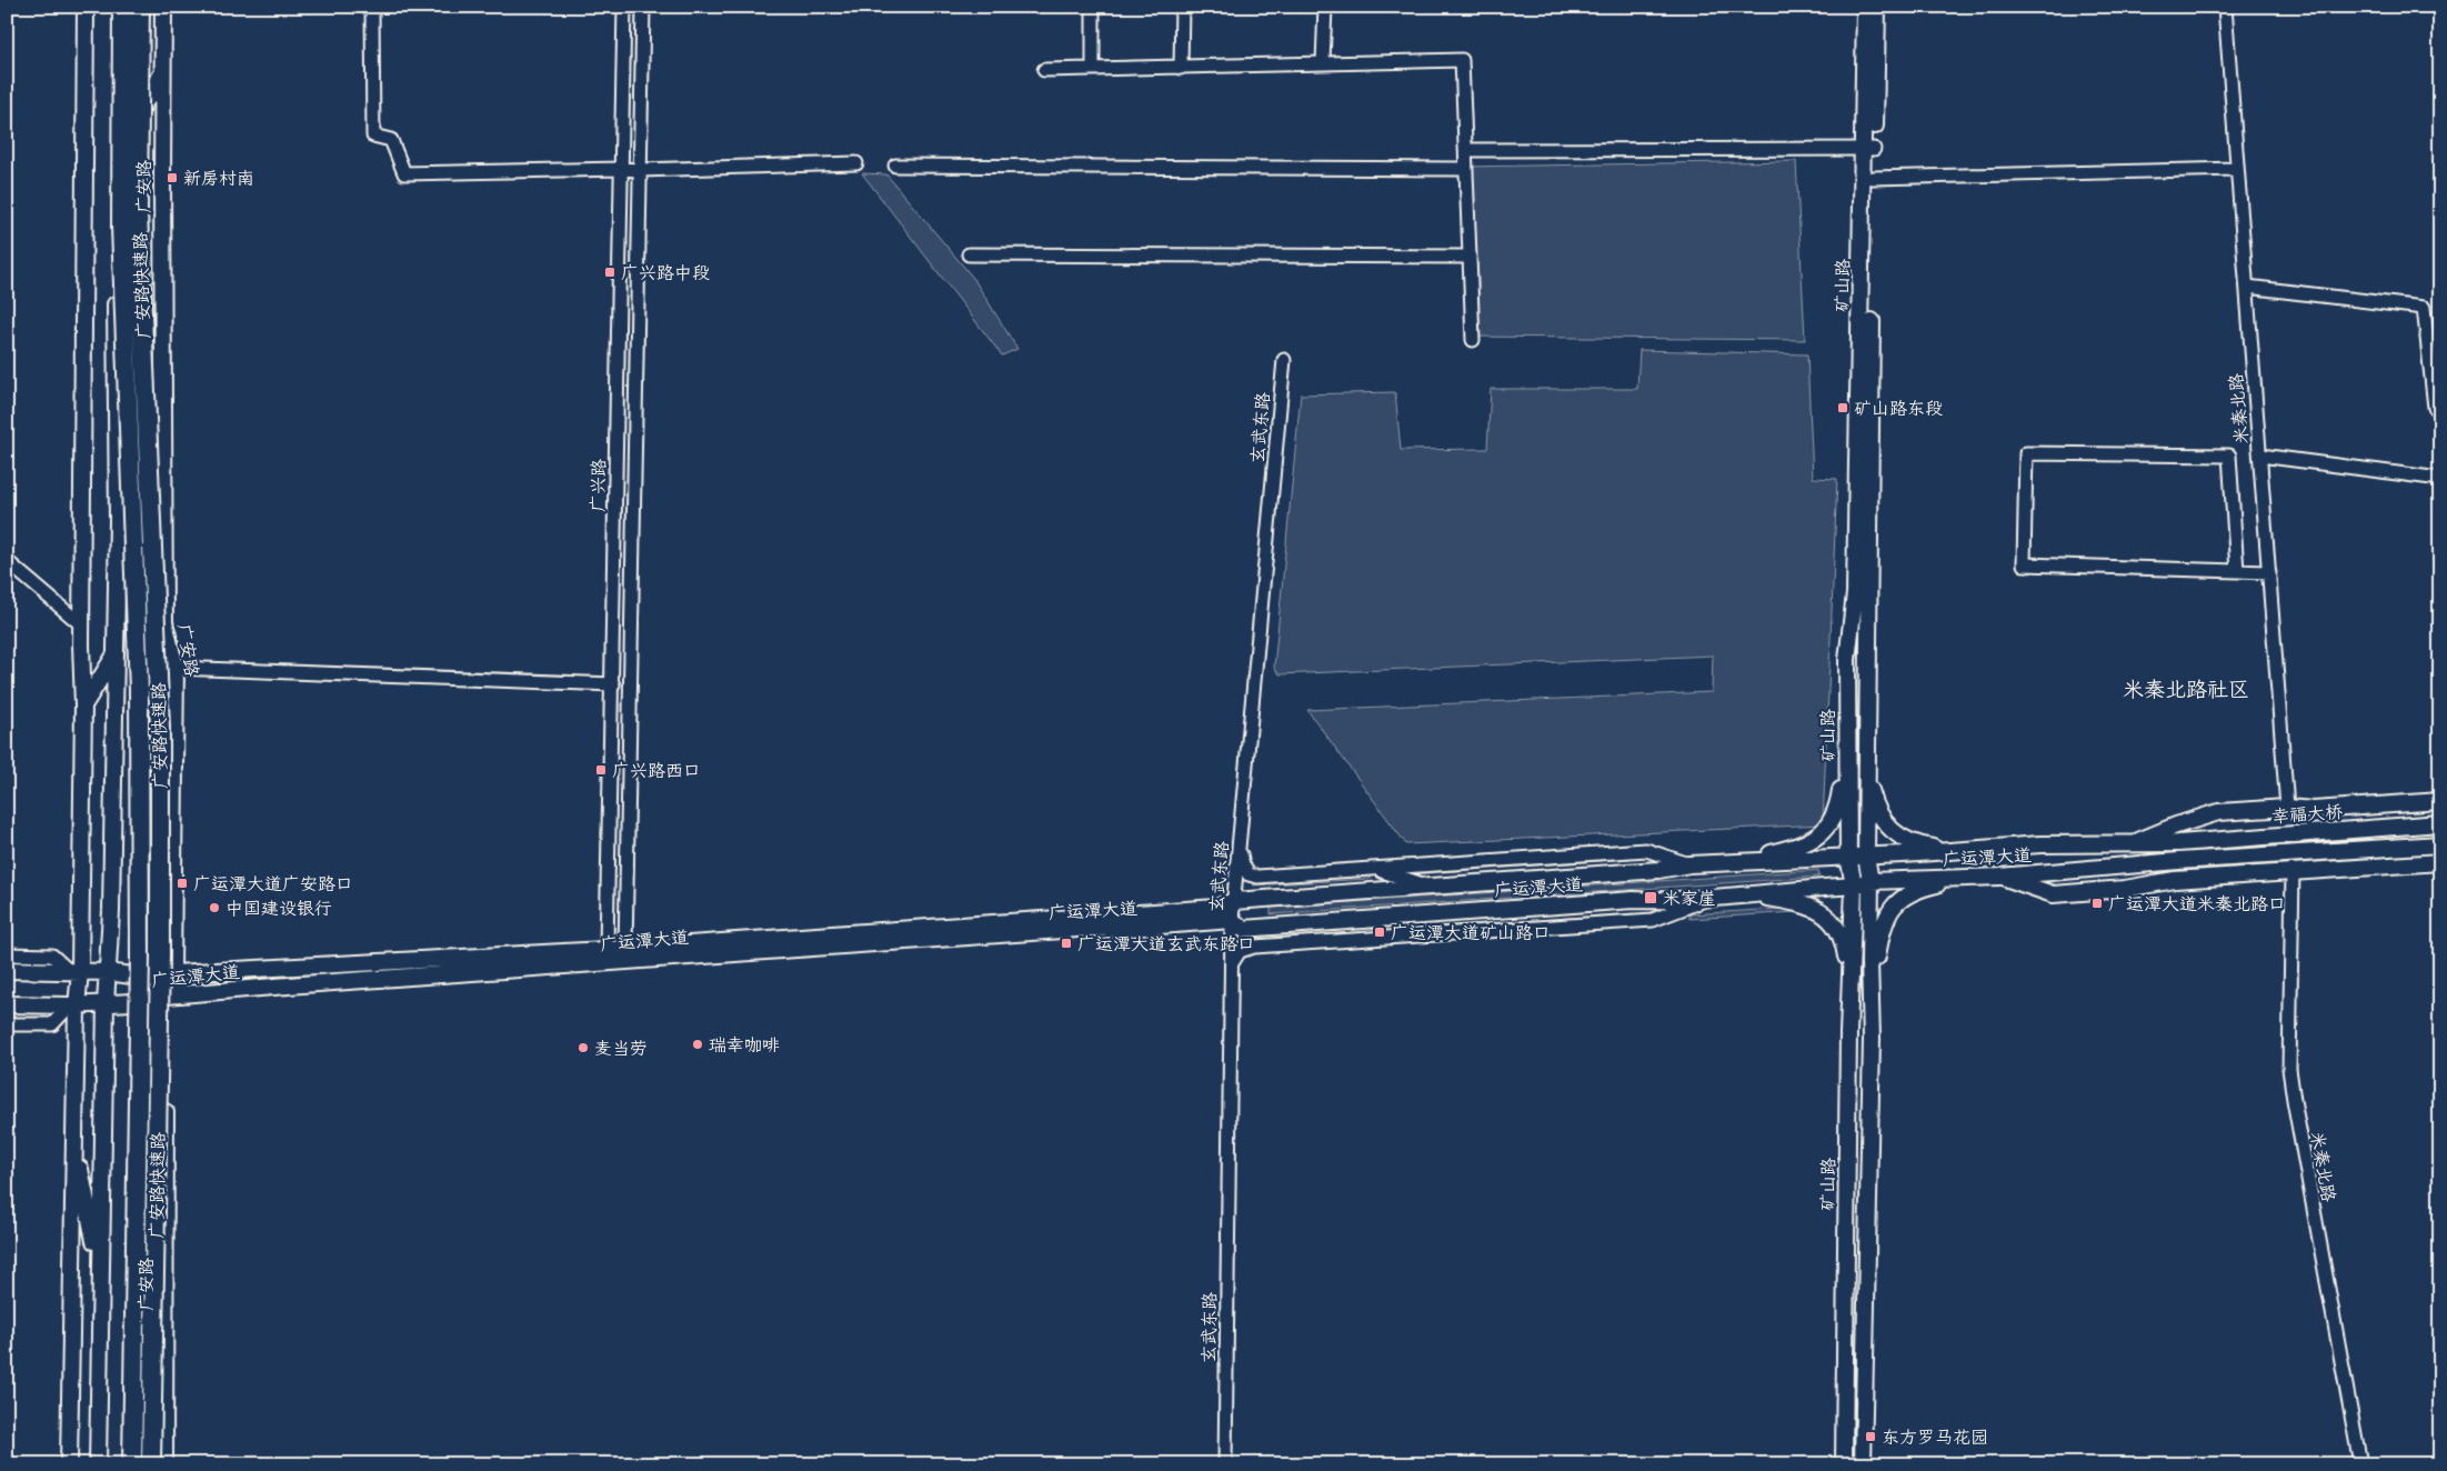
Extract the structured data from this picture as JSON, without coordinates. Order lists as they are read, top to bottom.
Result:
{
  "streets": {
    "highway": ["广安路快速路"],
    "main road": [
      "广安路",
      "矿山路",
      "幸福大桥",
      "广运潭大道"
    ],
    "street": ["米秦北路", "玄武东路", "广兴路"]
  },
  "crossings": [
    ["广安路", "广运潭大道"],
    ["矿山路", "广运潭大道"],
    ["玄武东路", "广运潭大道"],
    ["广兴路", "广运潭大道"],
    ["幸福大桥", "广运潭大道"]
  ],
  "districts": ["米秦北路社区"],
  "places": {
    "transit": [
      "新房村南",
      "广兴路中段",
      "矿山路东段",
      "广兴路西口",
      "广运潭大道广安路口",
      "米家崖",
      "广运潭大道米秦北路口",
      "广运潭大道矿山路口",
      "广运潭大道玄武东路口",
      "东方罗马花园"
    ],
    "other": ["中国建设银行", "瑞幸咖啡", "麦当劳"]
  }
}
